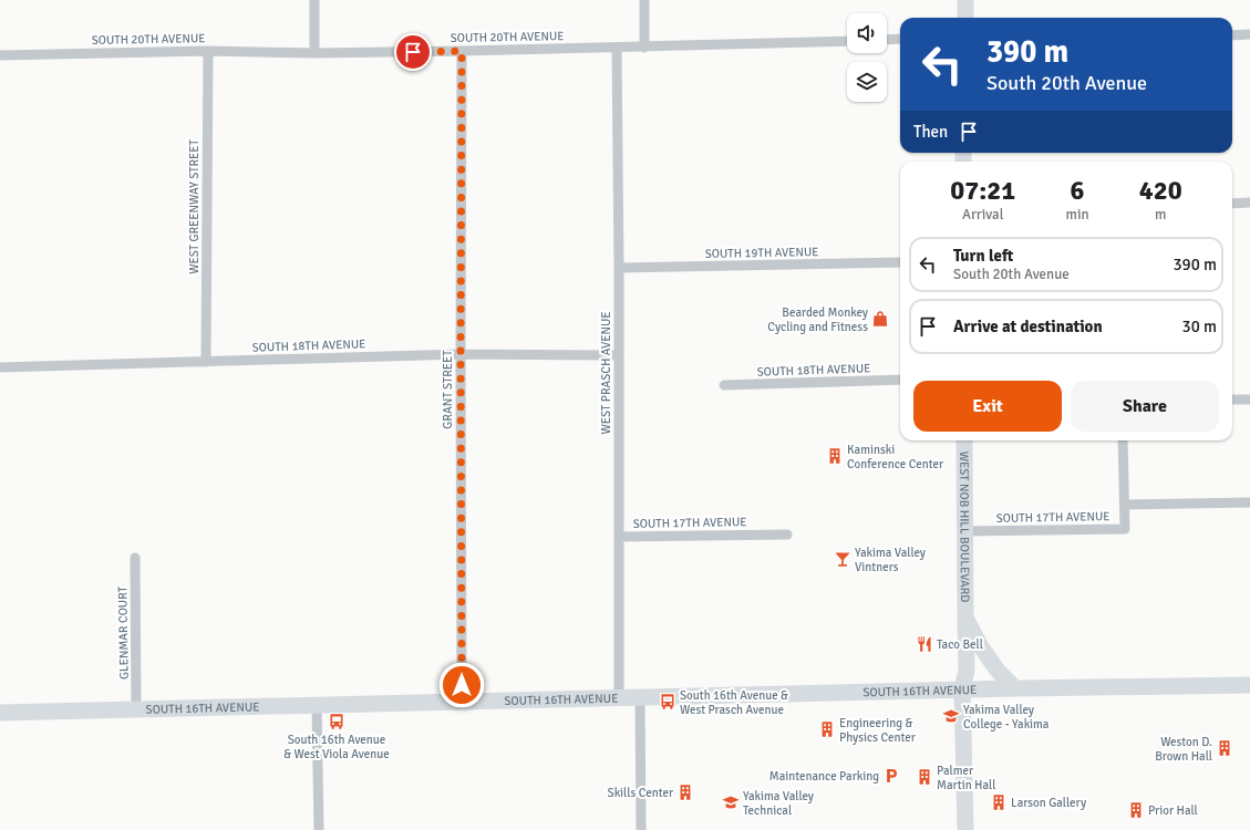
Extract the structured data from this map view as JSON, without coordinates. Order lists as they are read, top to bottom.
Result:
{
  "streets": {
    "main road": ["WEST NOB HILL BOULEVARD", "SOUTH 16TH AVENUE"],
    "street": [
      "SOUTH 20TH AVENUE",
      "WEST GREENWAY STREET",
      "SOUTH 19TH AVENUE",
      "SOUTH 18TH AVENUE",
      "WEST PRASCH AVENUE",
      "GRANT STREET",
      "SOUTH 17TH AVENUE",
      "GLENMAR COURT"
    ]
  },
  "crossings": [
    ["SOUTH 20TH AVENUE", "WEST GREENWAY STREET"],
    ["SOUTH 20TH AVENUE", "WEST PRASCH AVENUE"],
    ["SOUTH 20TH AVENUE", "GRANT STREET"],
    ["WEST GREENWAY STREET", "SOUTH 18TH AVENUE"],
    ["SOUTH 19TH AVENUE", "WEST PRASCH AVENUE"],
    ["SOUTH 18TH AVENUE", "WEST PRASCH AVENUE"],
    ["SOUTH 18TH AVENUE", "GRANT STREET"],
    ["WEST PRASCH AVENUE", "SOUTH 17TH AVENUE"],
    ["WEST PRASCH AVENUE", "SOUTH 16TH AVENUE"],
    ["GRANT STREET", "SOUTH 16TH AVENUE"],
    ["SOUTH 17TH AVENUE", "WEST NOB HILL BOULEVARD"],
    ["WEST NOB HILL BOULEVARD", "SOUTH 16TH AVENUE"],
    ["GLENMAR COURT", "SOUTH 16TH AVENUE"]
  ],
  "places": {
    "shop": ["Bearded Monkey Cycling and Fitness"],
    "building": [
      "Kaminski Conference Center",
      "Engineering & Physics Center",
      "Weston D. Brown Hall",
      "Palmer Martin Hall",
      "Skills Center",
      "Larson Gallery",
      "Prior Hall"
    ],
    "bar": ["Yakima Valley Vintners"],
    "restaurant": ["Taco Bell"],
    "bus stop": ["South 16th Avenue & West Prasch Avenue", "South 16th Avenue & West Viola Avenue"],
    "school or university": ["Yakima Valley College - Yakima", "Yakima Valley Technical"],
    "parking": ["Maintenance Parking"]
  },
  "page": {
    "turn": ["390 m", "South 20th Avenue"],
    "then": "Then",
    "eta": [
      "07:21",
      "Arrival",
      "6",
      "min",
      "420",
      "m"
    ],
    "list": [
      {
        "name": "Turn left",
        "note": "South 20th Avenue",
        "value": "390 m"
      },
      {
        "name": "Arrive at destination",
        "value": "30 m"
      }
    ],
    "buttons": ["Exit", "Share"]
  }
}
